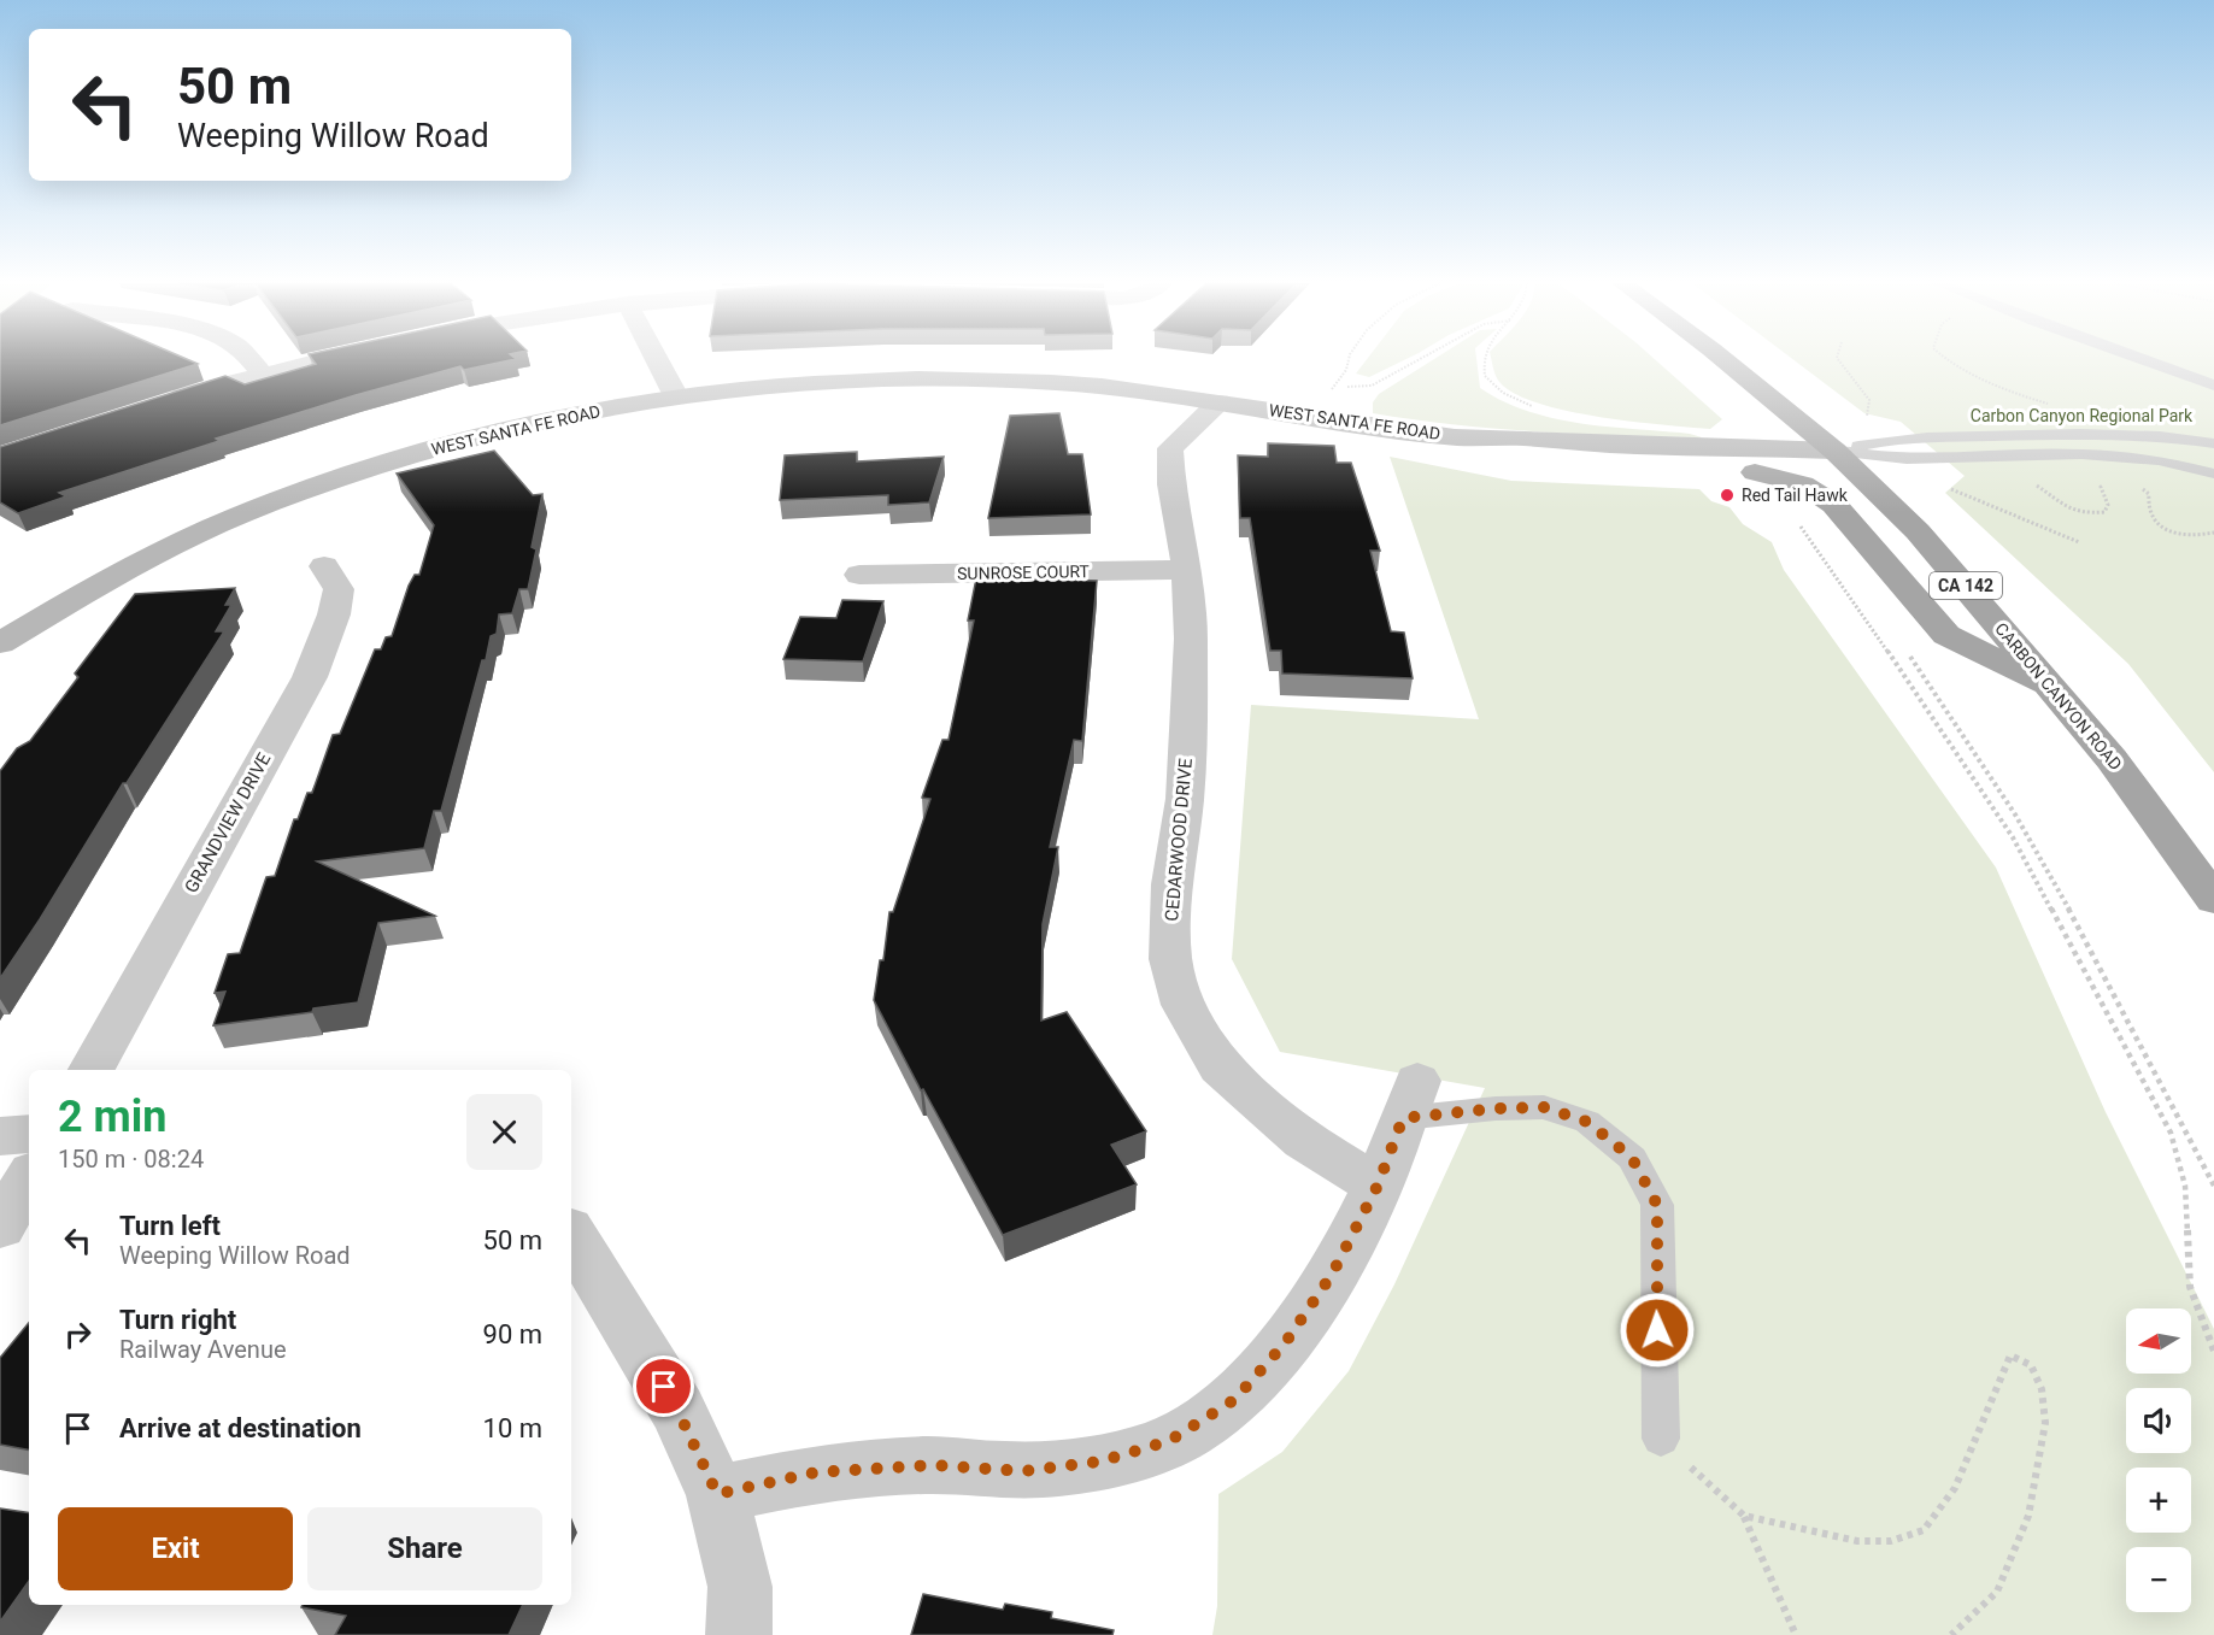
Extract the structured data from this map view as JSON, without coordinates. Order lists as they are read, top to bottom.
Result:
{
  "streets": {
    "main road": ["CA 142", "CARBON CANYON ROAD"],
    "street": [
      "WEST SANTA FE ROAD",
      "SUNROSE COURT",
      "GRANDVIEW DRIVE",
      "CEDARWOOD DRIVE"
    ]
  },
  "crossings": [
    ["WEST SANTA FE ROAD", "CARBON CANYON ROAD"],
    ["WEST SANTA FE ROAD", "CEDARWOOD DRIVE"],
    ["SUNROSE COURT", "CEDARWOOD DRIVE"]
  ],
  "parks": ["Carbon Canyon Regional Park"],
  "places": ["Red Tail Hawk"],
  "north": "left",
  "page": {
    "turn": ["50 m", "Weeping Willow Road"],
    "heading": ["2 min", "150 m · 08:24"],
    "list": [
      {
        "name": "Turn left",
        "note": "Weeping Willow Road",
        "value": "50 m"
      },
      {
        "name": "Turn right",
        "note": "Railway Avenue",
        "value": "90 m"
      },
      {
        "name": "Arrive at destination",
        "value": "10 m"
      }
    ],
    "map_buttons": ["+", "−"],
    "buttons": ["Exit", "Share"]
  }
}
